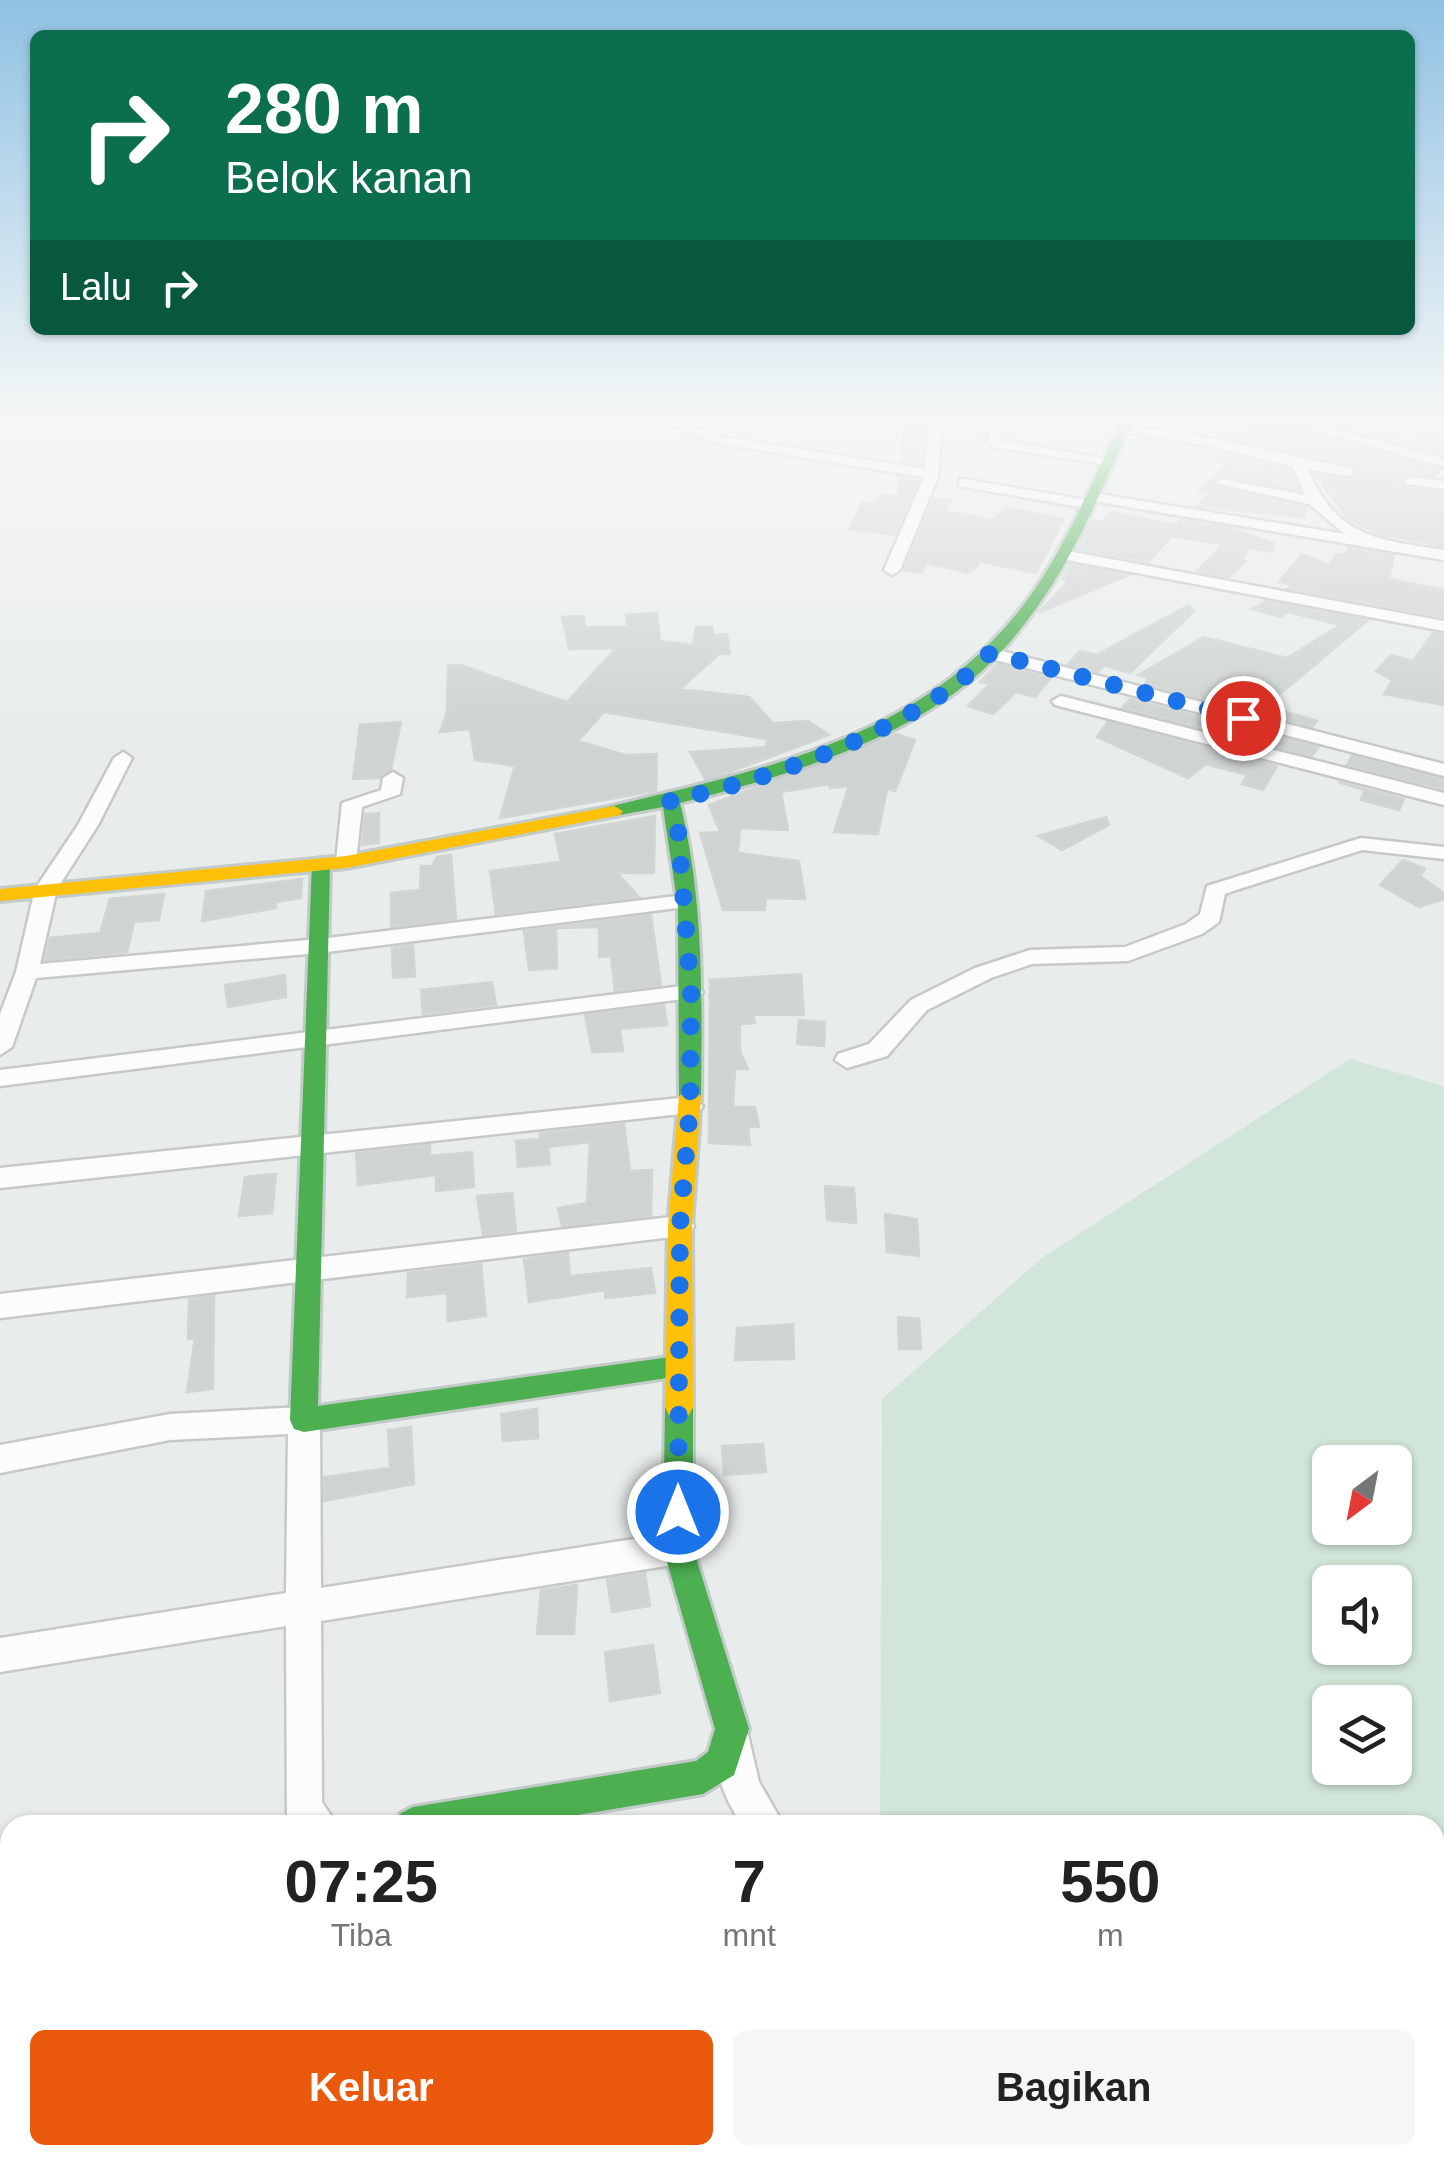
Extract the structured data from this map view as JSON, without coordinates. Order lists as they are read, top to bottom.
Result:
{
  "north": "bottom left",
  "page": {
    "turn": ["280 m", "Belok kanan"],
    "then": "Lalu",
    "eta": [
      "07:25",
      "Tiba",
      "7",
      "mnt",
      "550",
      "m"
    ],
    "buttons": ["Keluar", "Bagikan"]
  }
}
